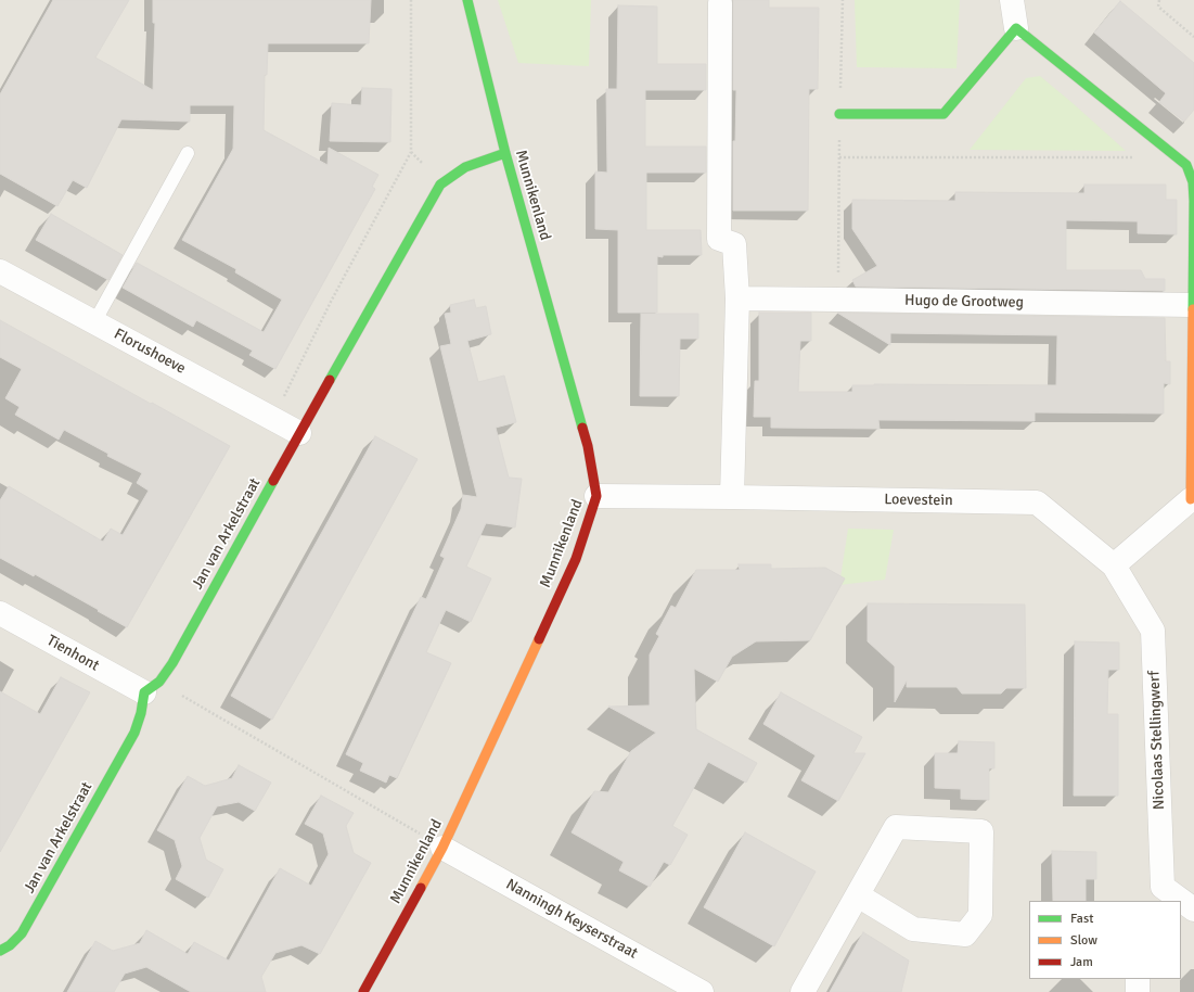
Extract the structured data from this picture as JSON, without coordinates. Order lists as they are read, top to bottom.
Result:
{
  "streets": {
    "street": [
      "Munnikenland",
      "Hugo de Grootweg",
      "Florushoeve",
      "Loevestein",
      "Jan van Arkelstraat",
      "Tienhont",
      "Nicolaas Stellingwerf",
      "Nanningh Keyserstraat"
    ]
  },
  "crossings": [
    ["Munnikenland", "Loevestein"],
    ["Munnikenland", "Jan van Arkelstraat"],
    ["Munnikenland", "Nanningh Keyserstraat"],
    ["Florushoeve", "Jan van Arkelstraat"],
    ["Loevestein", "Nicolaas Stellingwerf"],
    ["Jan van Arkelstraat", "Tienhont"]
  ],
  "legend": ["Fast", "Slow", "Jam"]
}
